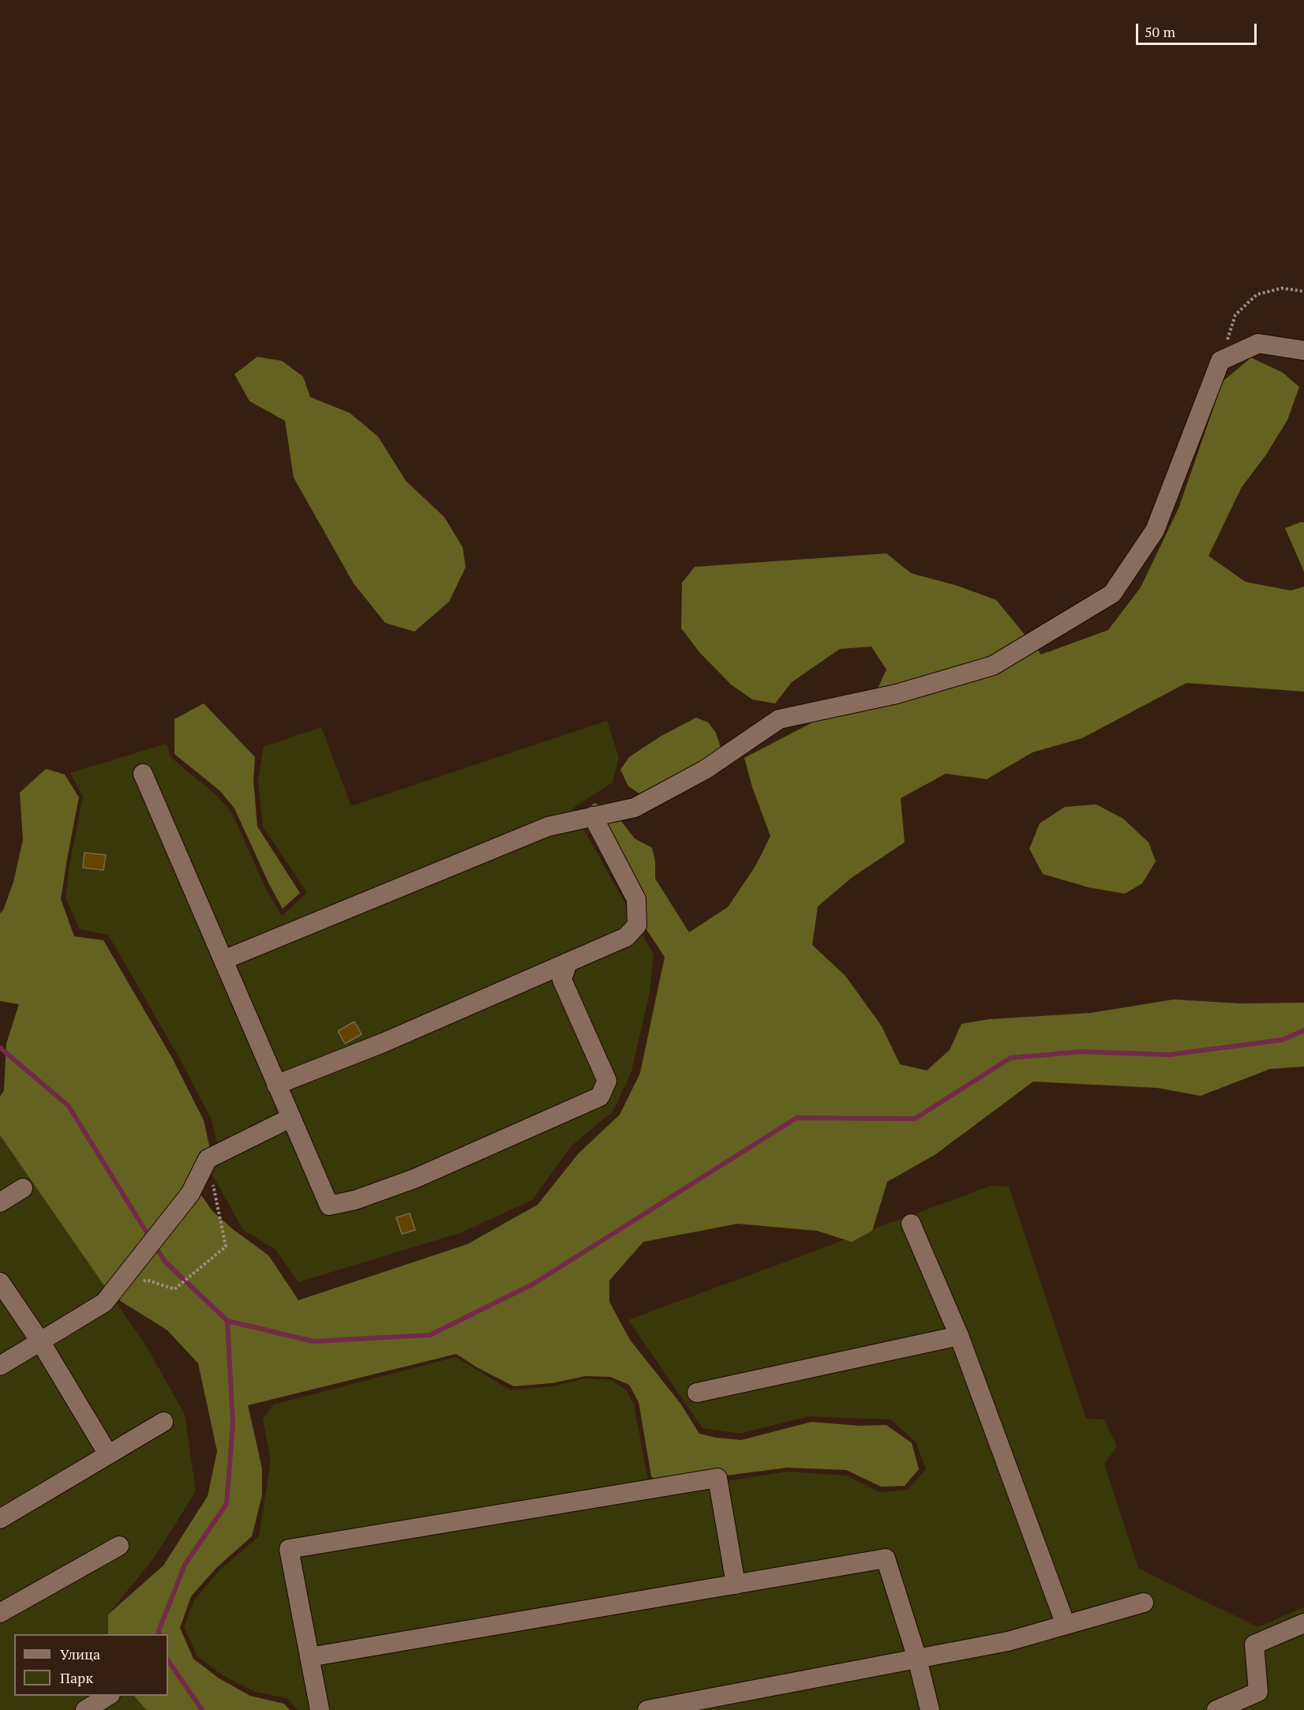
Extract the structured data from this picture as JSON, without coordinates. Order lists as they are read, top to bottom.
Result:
{
  "legend": ["Улица", "Парк"],
  "scale_bar": "50 m"
}
